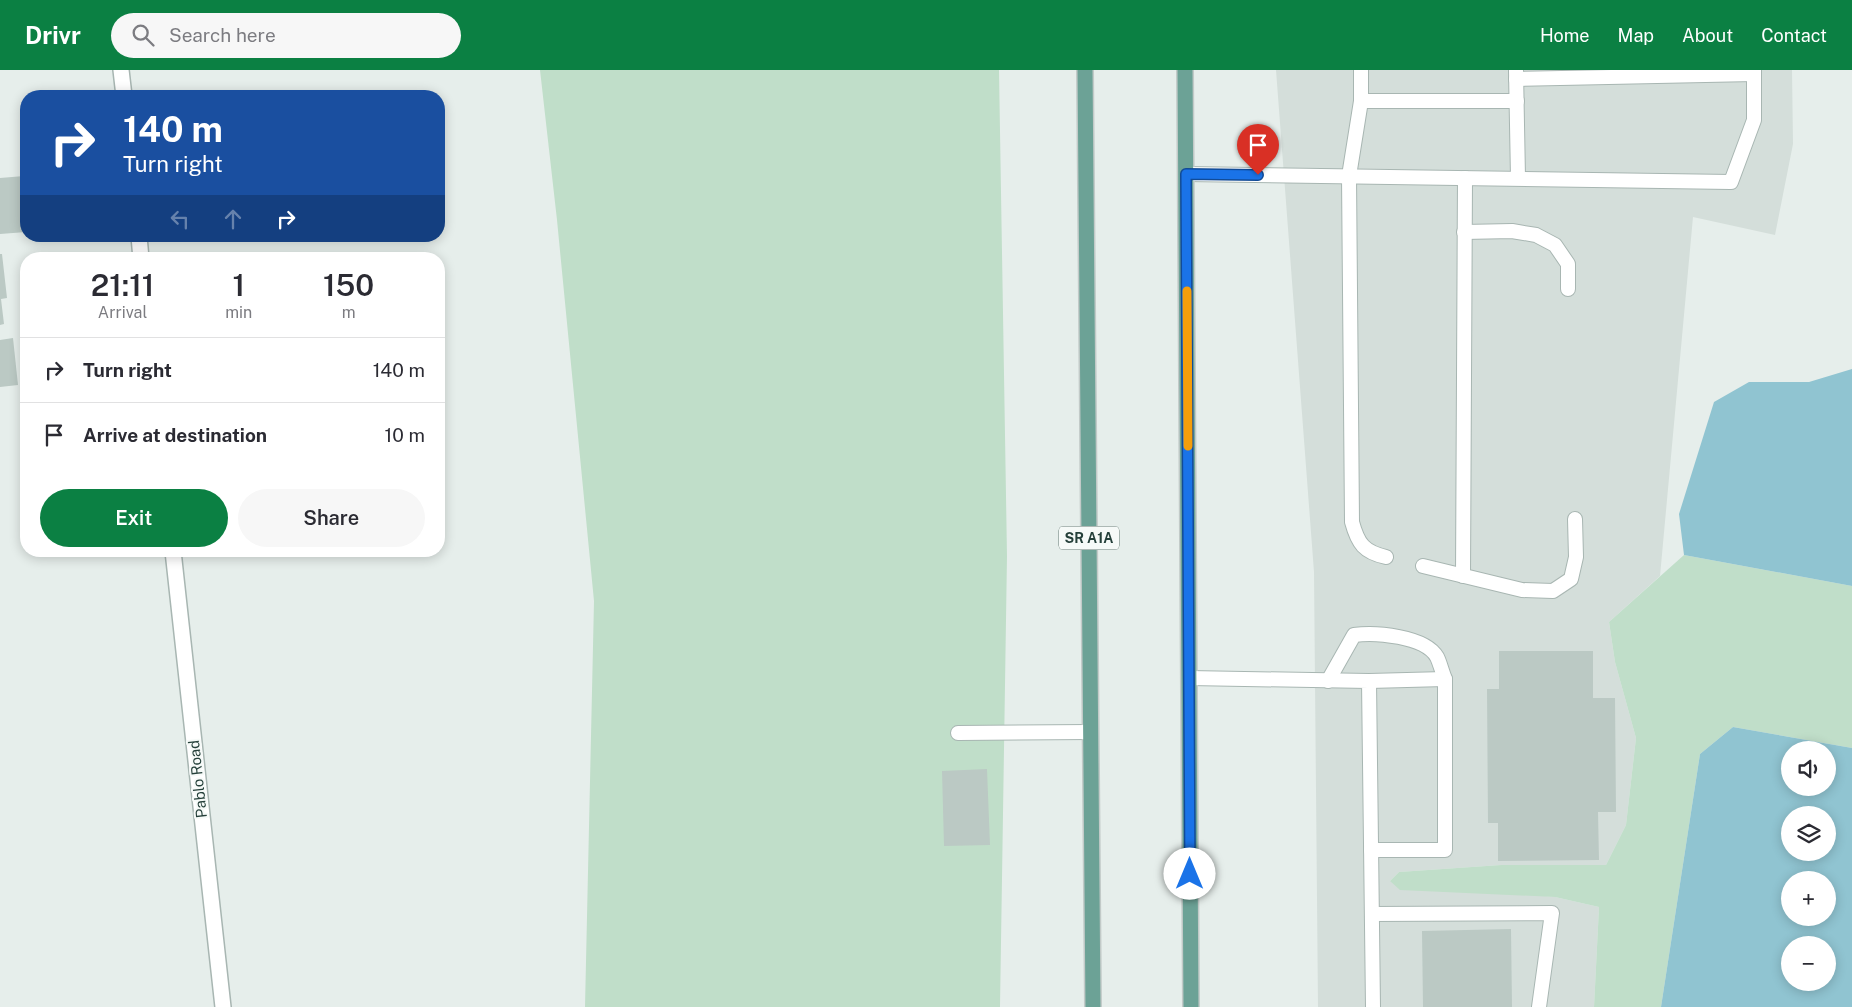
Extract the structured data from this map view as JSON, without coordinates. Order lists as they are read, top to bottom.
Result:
{
  "streets": {
    "main road": ["SR A1A"],
    "street": ["Pablo Road"]
  },
  "page": {
    "header": "Drivr",
    "search": "Search here",
    "nav": [
      "Home",
      "Map",
      "About",
      "Contact"
    ],
    "turn": ["140 m", "Turn right"],
    "eta": [
      "21:11",
      "Arrival",
      "1",
      "min",
      "150",
      "m"
    ],
    "list": [
      {
        "name": "Turn right",
        "value": "140 m"
      },
      {
        "name": "Arrive at destination",
        "value": "10 m"
      }
    ],
    "buttons": ["Exit", "Share"],
    "map_buttons": ["+", "−"]
  }
}
